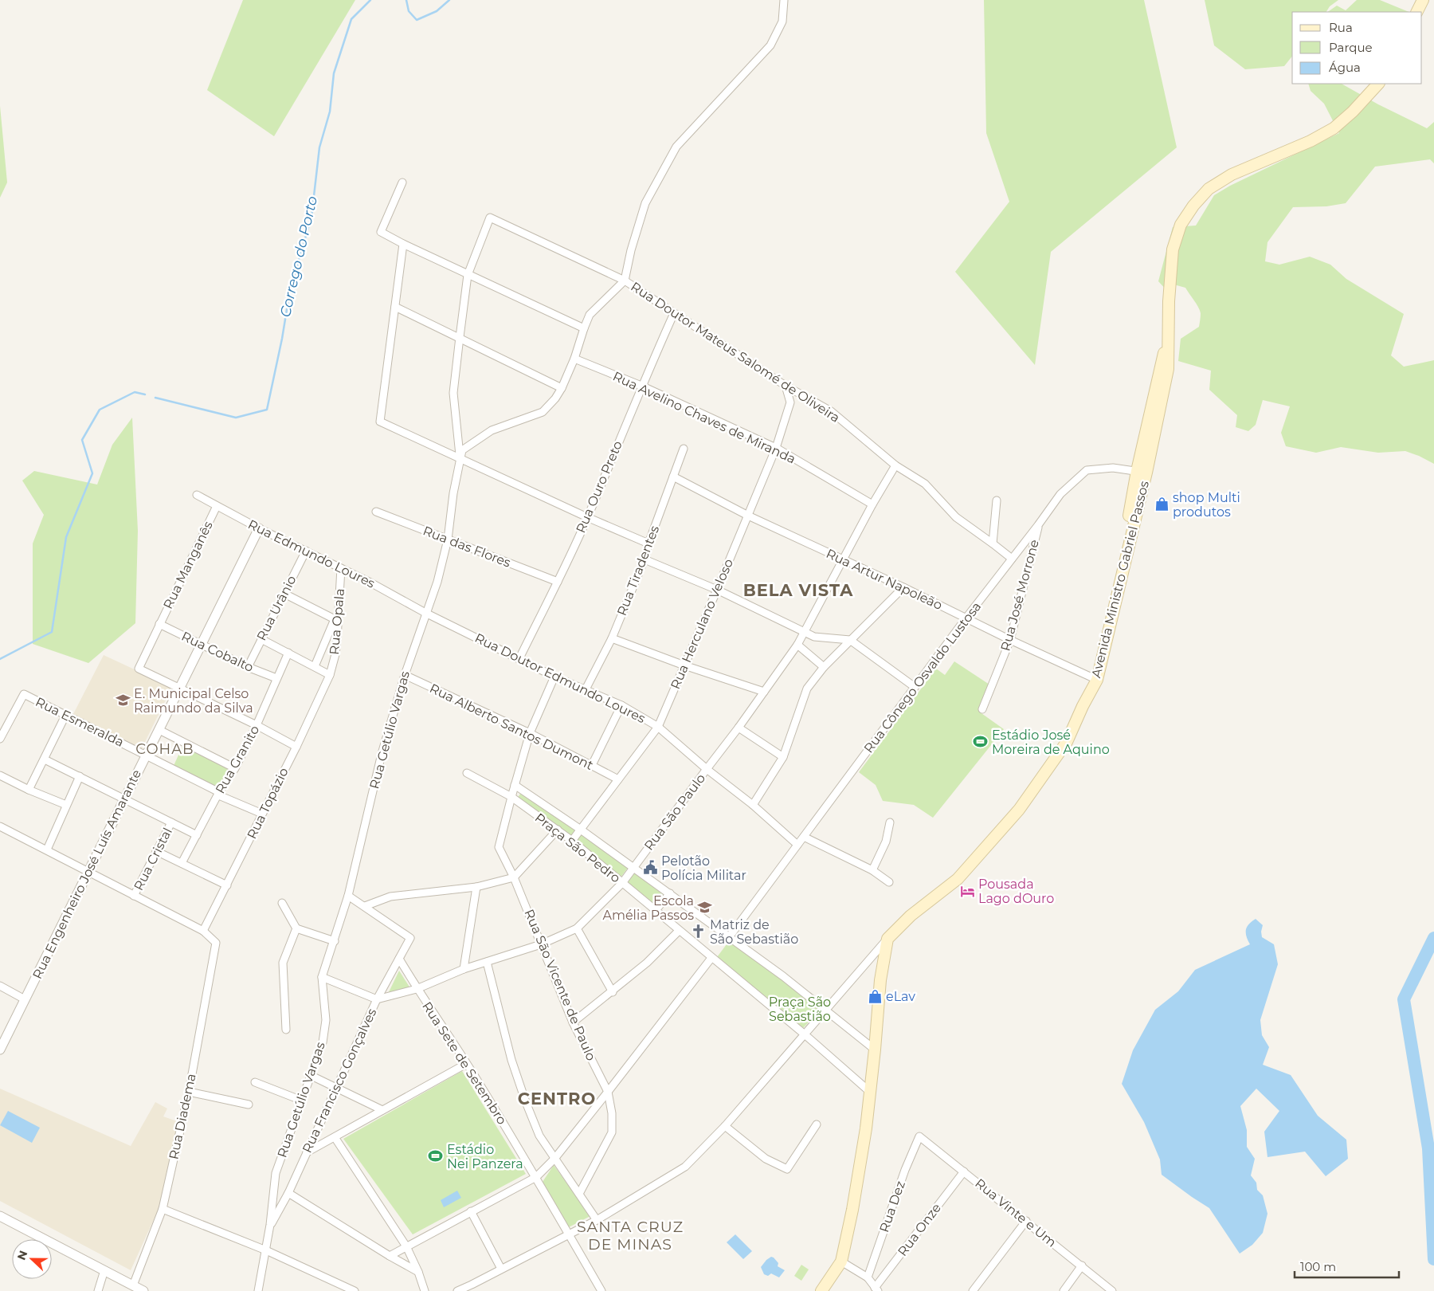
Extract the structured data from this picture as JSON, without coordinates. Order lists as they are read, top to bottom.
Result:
{
  "streets": {
    "main road": ["Avenida Ministro Gabriel Passos"],
    "street": [
      "Rua Doutor Mateus Salomé de Oliveira",
      "Rua Avelino Chaves de Miranda",
      "Rua Ouro Preto",
      "Rua das Flores",
      "Rua Edmundo Loures",
      "Rua Manganês",
      "Rua Tiradentes",
      "Rua Artur Napoleão",
      "Rua José Morrone",
      "Rua Urânio",
      "Rua Opala",
      "Rua Herculano Veloso",
      "Rua Cobalto",
      "Rua Cônego Osvaldo Lustosa",
      "Rua Doutor Edmundo Loures",
      "Rua Esmeralda",
      "Rua Alberto Santos Dumont",
      "Rua Getúlio Vargas",
      "Rua Granito",
      "Rua Topázio",
      "Rua São Paulo",
      "Praça São Pedro",
      "Rua Cristal",
      "Rua Engenheiro José Luís Amarante",
      "Rua São Vicente de Paulo",
      "Rua Sete de Setembro",
      "Rua Francisco Gonçalves",
      "Rua Diadema",
      "Rua Dez",
      "Rua Vinte e Um",
      "Rua Onze"
    ]
  },
  "crossings": [
    ["Rua Doutor Mateus Salomé de Oliveira", "Rua Ouro Preto"],
    ["Rua Doutor Mateus Salomé de Oliveira", "Rua Herculano Veloso"],
    ["Rua Doutor Mateus Salomé de Oliveira", "Rua Cônego Osvaldo Lustosa"],
    ["Rua Doutor Mateus Salomé de Oliveira", "Rua Getúlio Vargas"],
    ["Rua Doutor Mateus Salomé de Oliveira", "Rua São Paulo"],
    ["Rua Avelino Chaves de Miranda", "Rua Ouro Preto"],
    ["Rua Avelino Chaves de Miranda", "Rua Herculano Veloso"],
    ["Rua Avelino Chaves de Miranda", "Rua Getúlio Vargas"],
    ["Rua Avelino Chaves de Miranda", "Rua São Paulo"],
    ["Rua Ouro Preto", "Rua das Flores"],
    ["Rua Ouro Preto", "Rua Doutor Edmundo Loures"],
    ["Rua das Flores", "Rua Getúlio Vargas"],
    ["Rua Edmundo Loures", "Rua Manganês"],
    ["Rua Edmundo Loures", "Rua Urânio"],
    ["Rua Edmundo Loures", "Rua Opala"],
    ["Rua Edmundo Loures", "Rua Doutor Edmundo Loures"],
    ["Rua Edmundo Loures", "Rua Getúlio Vargas"],
    ["Rua Edmundo Loures", "Rua Engenheiro José Luís Amarante"],
    ["Rua Manganês", "Rua Cobalto"],
    ["Rua Manganês", "Rua Engenheiro José Luís Amarante"],
    ["Rua Tiradentes", "Rua Artur Napoleão"],
    ["Rua Tiradentes", "Rua Doutor Edmundo Loures"],
    ["Rua Artur Napoleão", "Avenida Ministro Gabriel Passos"],
    ["Rua Artur Napoleão", "Rua José Morrone"],
    ["Rua Artur Napoleão", "Rua Herculano Veloso"],
    ["Rua Artur Napoleão", "Rua Cônego Osvaldo Lustosa"],
    ["Rua Artur Napoleão", "Rua São Paulo"],
    ["Avenida Ministro Gabriel Passos", "Rua Cônego Osvaldo Lustosa"],
    ["Rua José Morrone", "Rua Cônego Osvaldo Lustosa"],
    ["Rua Urânio", "Rua Cobalto"],
    ["Rua Opala", "Rua Topázio"],
    ["Rua Herculano Veloso", "Rua Doutor Edmundo Loures"],
    ["Rua Herculano Veloso", "Rua Alberto Santos Dumont"],
    ["Rua Herculano Veloso", "Praça São Pedro"],
    ["Rua Cobalto", "Rua Granito"],
    ["Rua Cobalto", "Rua Engenheiro José Luís Amarante"],
    ["Rua Cônego Osvaldo Lustosa", "Rua Doutor Edmundo Loures"],
    ["Rua Doutor Edmundo Loures", "Rua Getúlio Vargas"],
    ["Rua Doutor Edmundo Loures", "Rua São Paulo"],
    ["Rua Doutor Edmundo Loures", "Rua São Vicente de Paulo"],
    ["Rua Esmeralda", "Rua Granito"],
    ["Rua Esmeralda", "Rua Topázio"],
    ["Rua Esmeralda", "Rua Engenheiro José Luís Amarante"],
    ["Rua Alberto Santos Dumont", "Rua Getúlio Vargas"],
    ["Rua Alberto Santos Dumont", "Rua São Vicente de Paulo"],
    ["Rua Getúlio Vargas", "Rua Francisco Gonçalves"],
    ["Rua Topázio", "Rua Diadema"],
    ["Rua São Paulo", "Praça São Pedro"],
    ["Rua São Paulo", "Rua São Vicente de Paulo"],
    ["Rua São Paulo", "Rua Sete de Setembro"],
    ["Rua São Paulo", "Rua Francisco Gonçalves"],
    ["Praça São Pedro", "Rua São Vicente de Paulo"],
    ["Rua Sete de Setembro", "Rua Francisco Gonçalves"],
    ["Rua Dez", "Rua Vinte e Um"],
    ["Rua Vinte e Um", "Rua Onze"]
  ],
  "districts": [
    "BELA VISTA",
    "COHAB",
    "CENTRO",
    "SANTA CRUZ DE MINAS"
  ],
  "water": ["Corrego do Porto"],
  "parks": ["Praça São Sebastião"],
  "places": {
    "shop": ["shop Multi produtos", "eLav"],
    "school or university": ["E. Municipal Celso Raimundo da Silva", "Escola Amélia Passos"],
    "sports": ["Estádio José Moreira de Aquino", "Estádio Nei Panzera"],
    "public building": ["Pelotão Polícia Militar"],
    "hotel": ["Pousada Lago dOuro"],
    "church": ["Matriz de São Sebastião"]
  },
  "legend": ["Rua", "Parque", "Água"],
  "scale_bar": "100 m",
  "north": "left"
}
